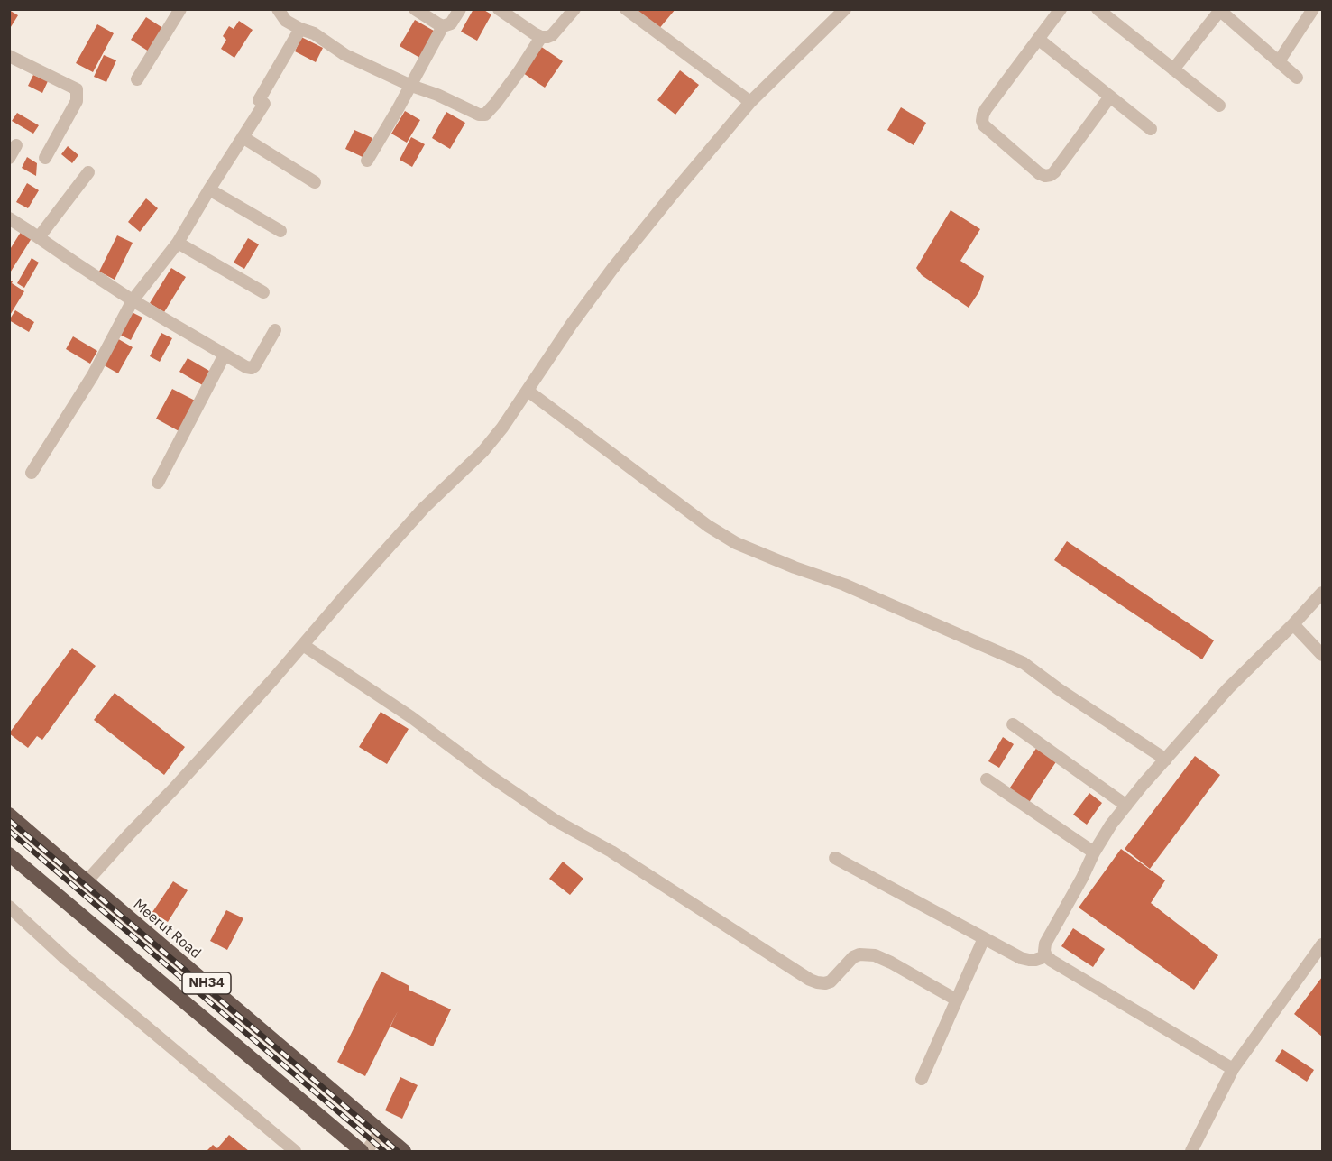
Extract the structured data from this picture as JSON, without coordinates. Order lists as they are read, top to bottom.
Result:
{
  "streets": {
    "highway": ["Meerut Road", "NH34"]
  }
}
